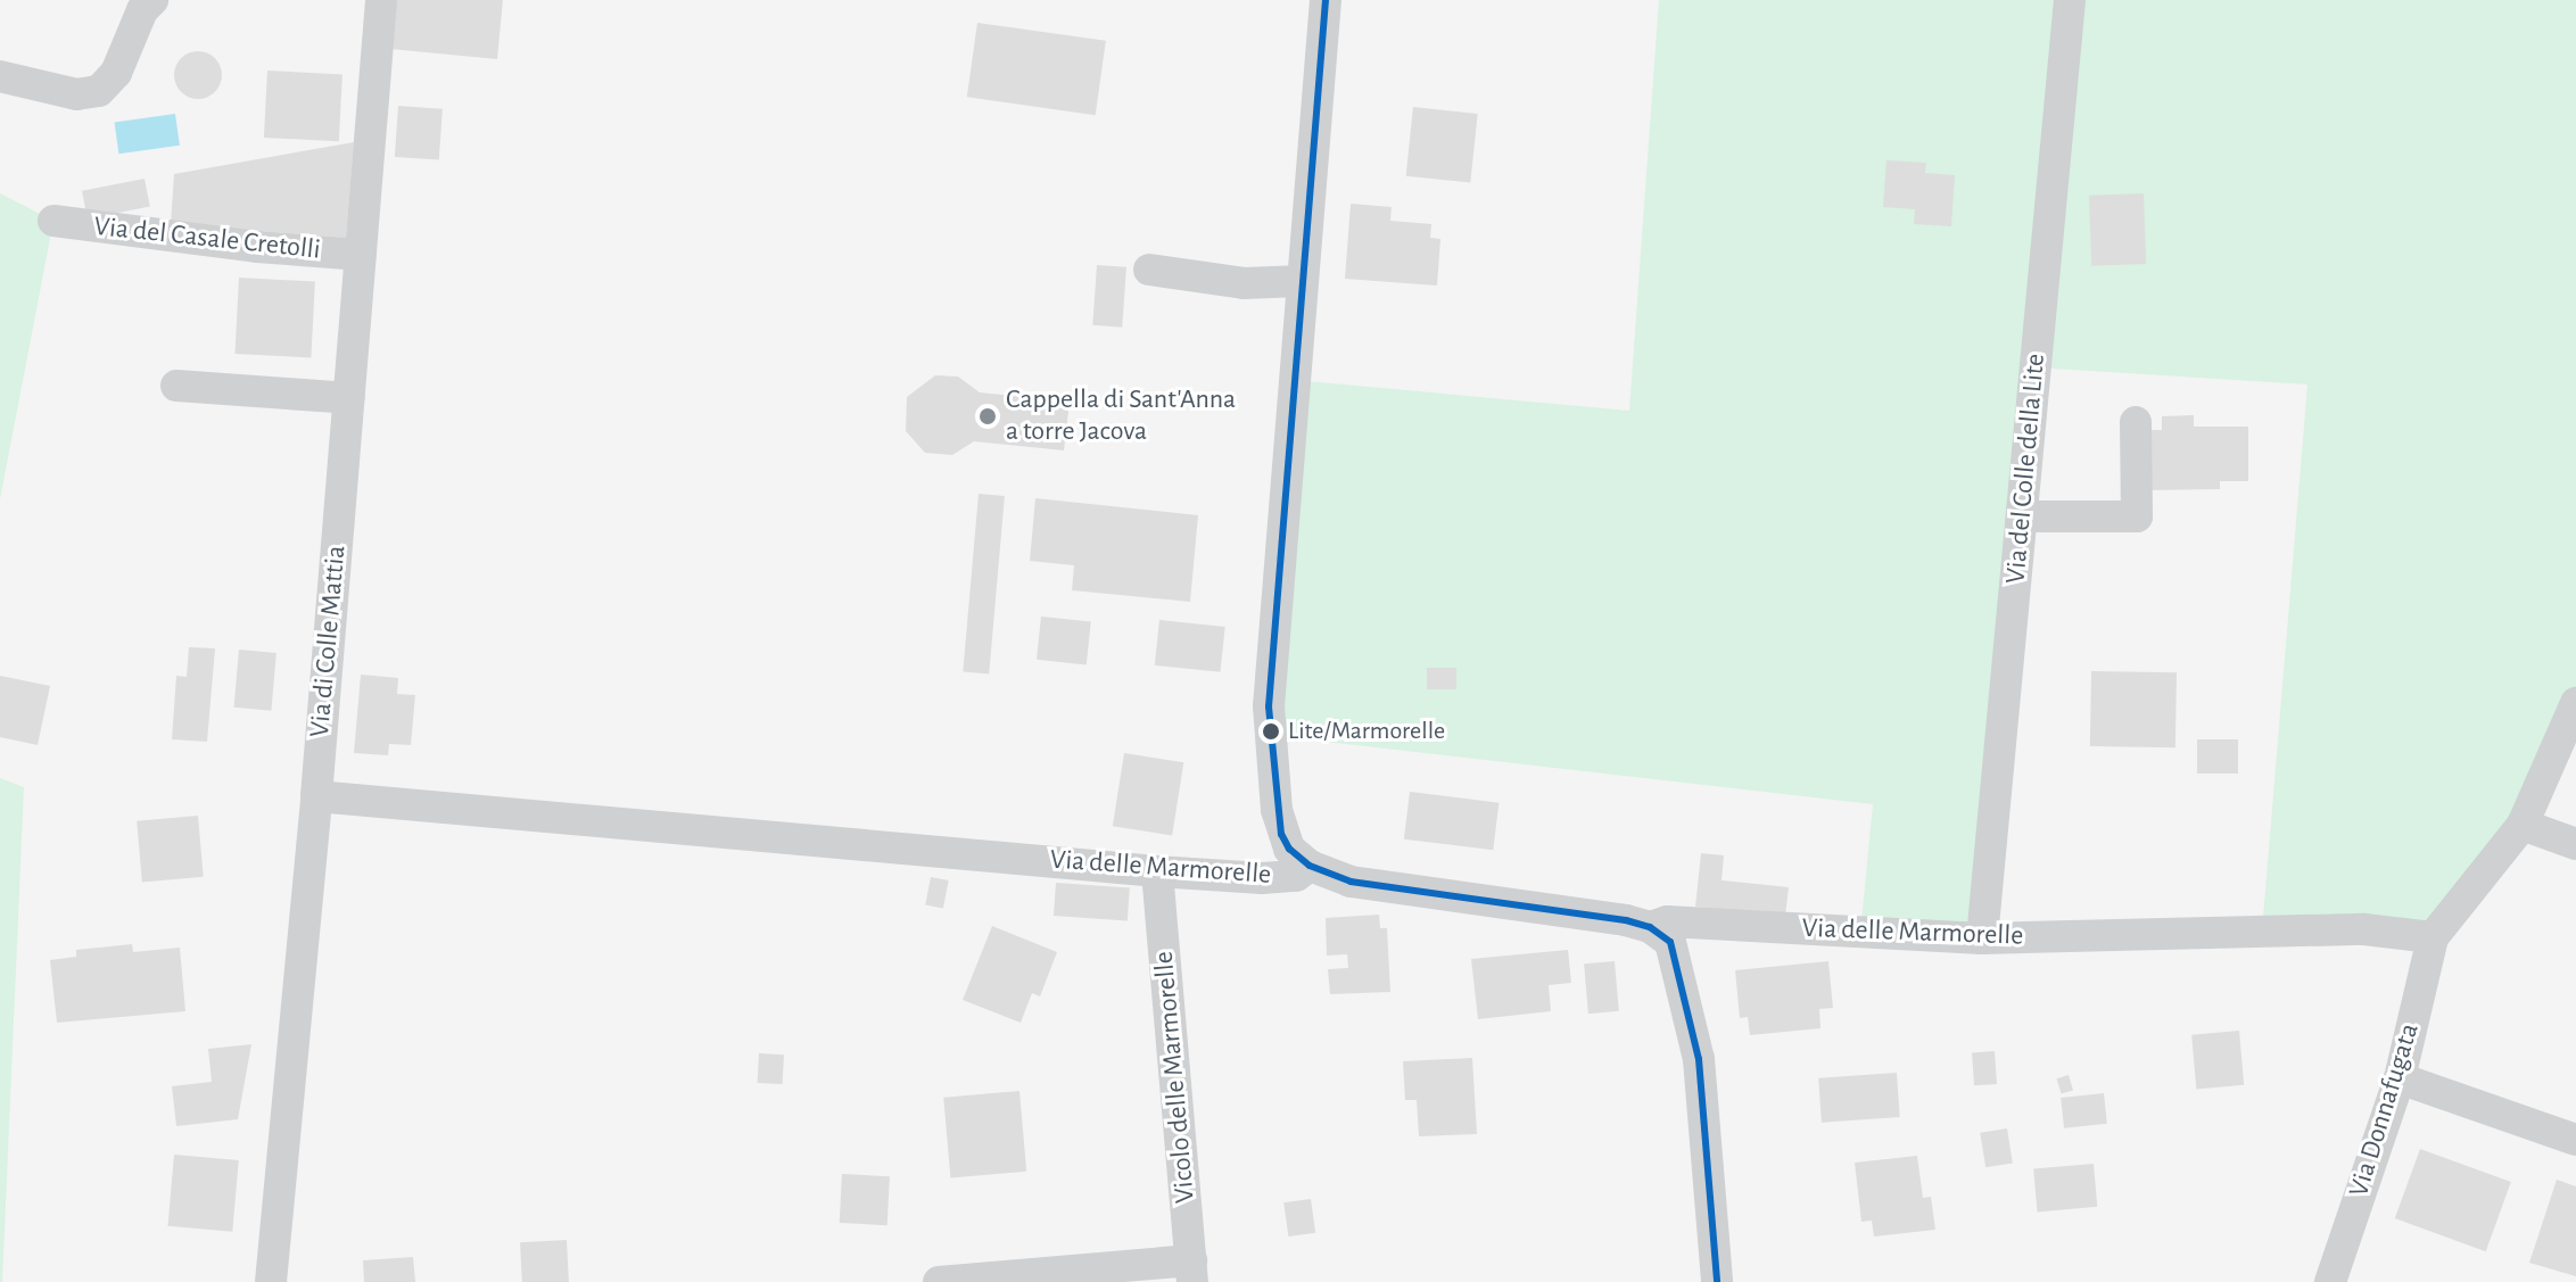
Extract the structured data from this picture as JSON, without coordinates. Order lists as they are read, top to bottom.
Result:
{
  "streets": {
    "street": [
      "Via del Casale Cretolli",
      "Via del Colle della Lite",
      "Via di Colle Mattia",
      "Via delle Marmorelle",
      "Vicolo delle Marmorelle",
      "Via Donnafugata"
    ]
  },
  "crossings": [
    ["Via del Casale Cretolli", "Via di Colle Mattia"],
    ["Via del Colle della Lite", "Via delle Marmorelle"],
    ["Via di Colle Mattia", "Via delle Marmorelle"],
    ["Via delle Marmorelle", "Vicolo delle Marmorelle"],
    ["Via delle Marmorelle", "Via Donnafugata"]
  ],
  "places": ["Cappella di Sant'Anna a torre Jacova", "Lite/Marmorelle"]
}
